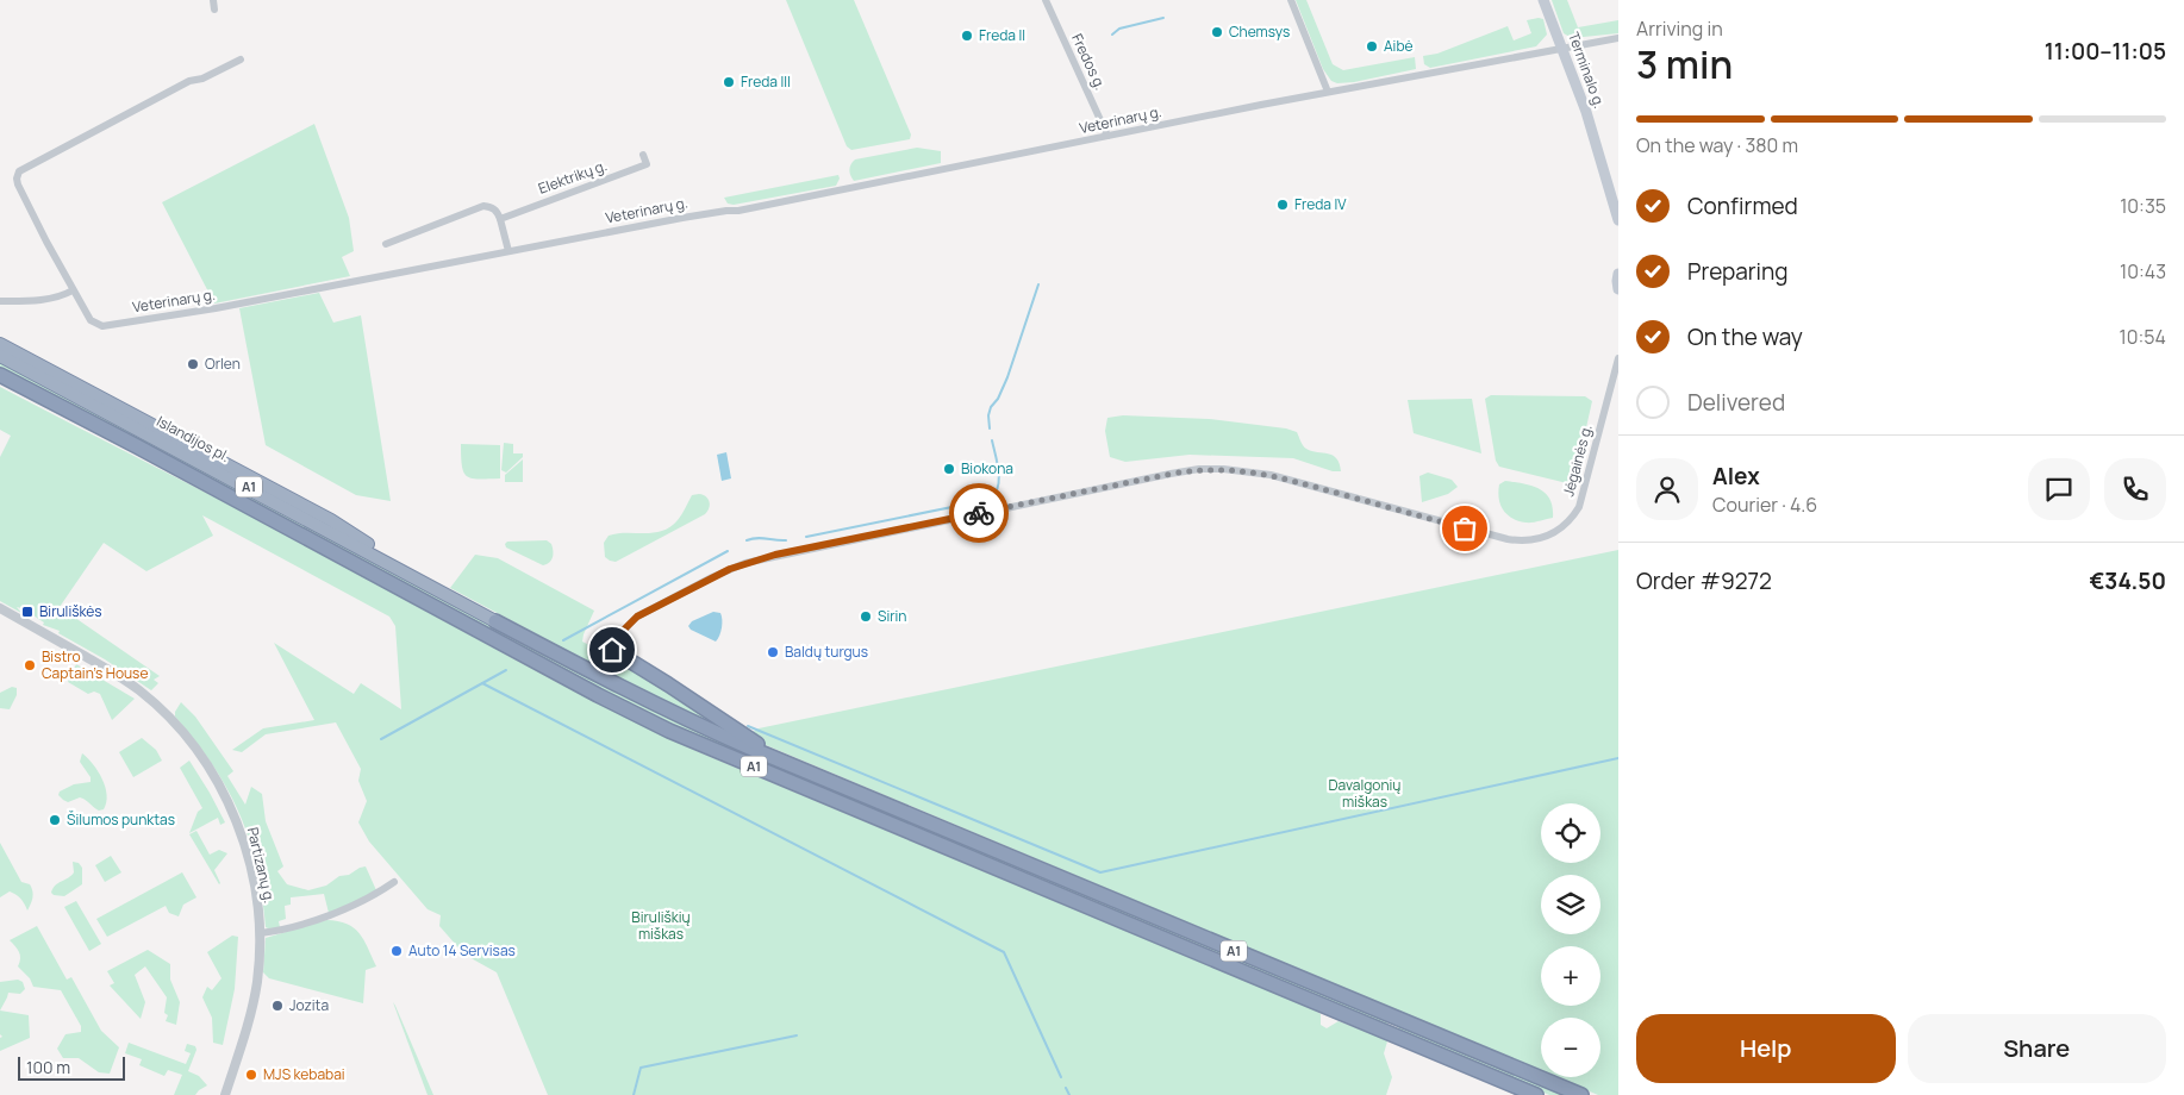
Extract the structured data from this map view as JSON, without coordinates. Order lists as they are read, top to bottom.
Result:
{
  "streets": {
    "highway": ["Islandijos pl.", "A1"],
    "main road": ["Terminalo g."],
    "street": [
      "Fredos g.",
      "Veterinarų g.",
      "Elektrikų g.",
      "Jėgainės g.",
      "Partizanų g."
    ]
  },
  "crossings": [
    ["Fredos g.", "Veterinarų g."],
    ["Terminalo g.", "Veterinarų g."],
    ["Islandijos pl.", "A1"]
  ],
  "parks": ["Davalgonių miškas", "Biruliškių miškas"],
  "places": {
    "other": [
      "Chemsys",
      "Freda II",
      "Aibė",
      "Freda III",
      "Freda IV",
      "Orlen",
      "Biokona",
      "Sirin",
      "Baldų turgus",
      "Bistro Captain's House",
      "Šilumos punktas",
      "Auto 14 Servisas",
      "Jozita",
      "MJS kebabai"
    ],
    "transit": ["Biruliškės"]
  },
  "scale_bar": "100 m",
  "page": {
    "heading": ["3 min", "Arriving in", "11:00–11:05"],
    "panel": [
      "Alex",
      "Courier · 4.6",
      "Order #9272",
      "€34.50"
    ],
    "bar": "On the way · 380 m",
    "list": [
      ["Confirmed", "10:35"],
      ["Preparing", "10:43"],
      ["On the way", "10:54"],
      "Delivered"
    ],
    "map_buttons": ["+", "−"],
    "buttons": ["Help", "Share"],
    "scale": "100 m"
  }
}
